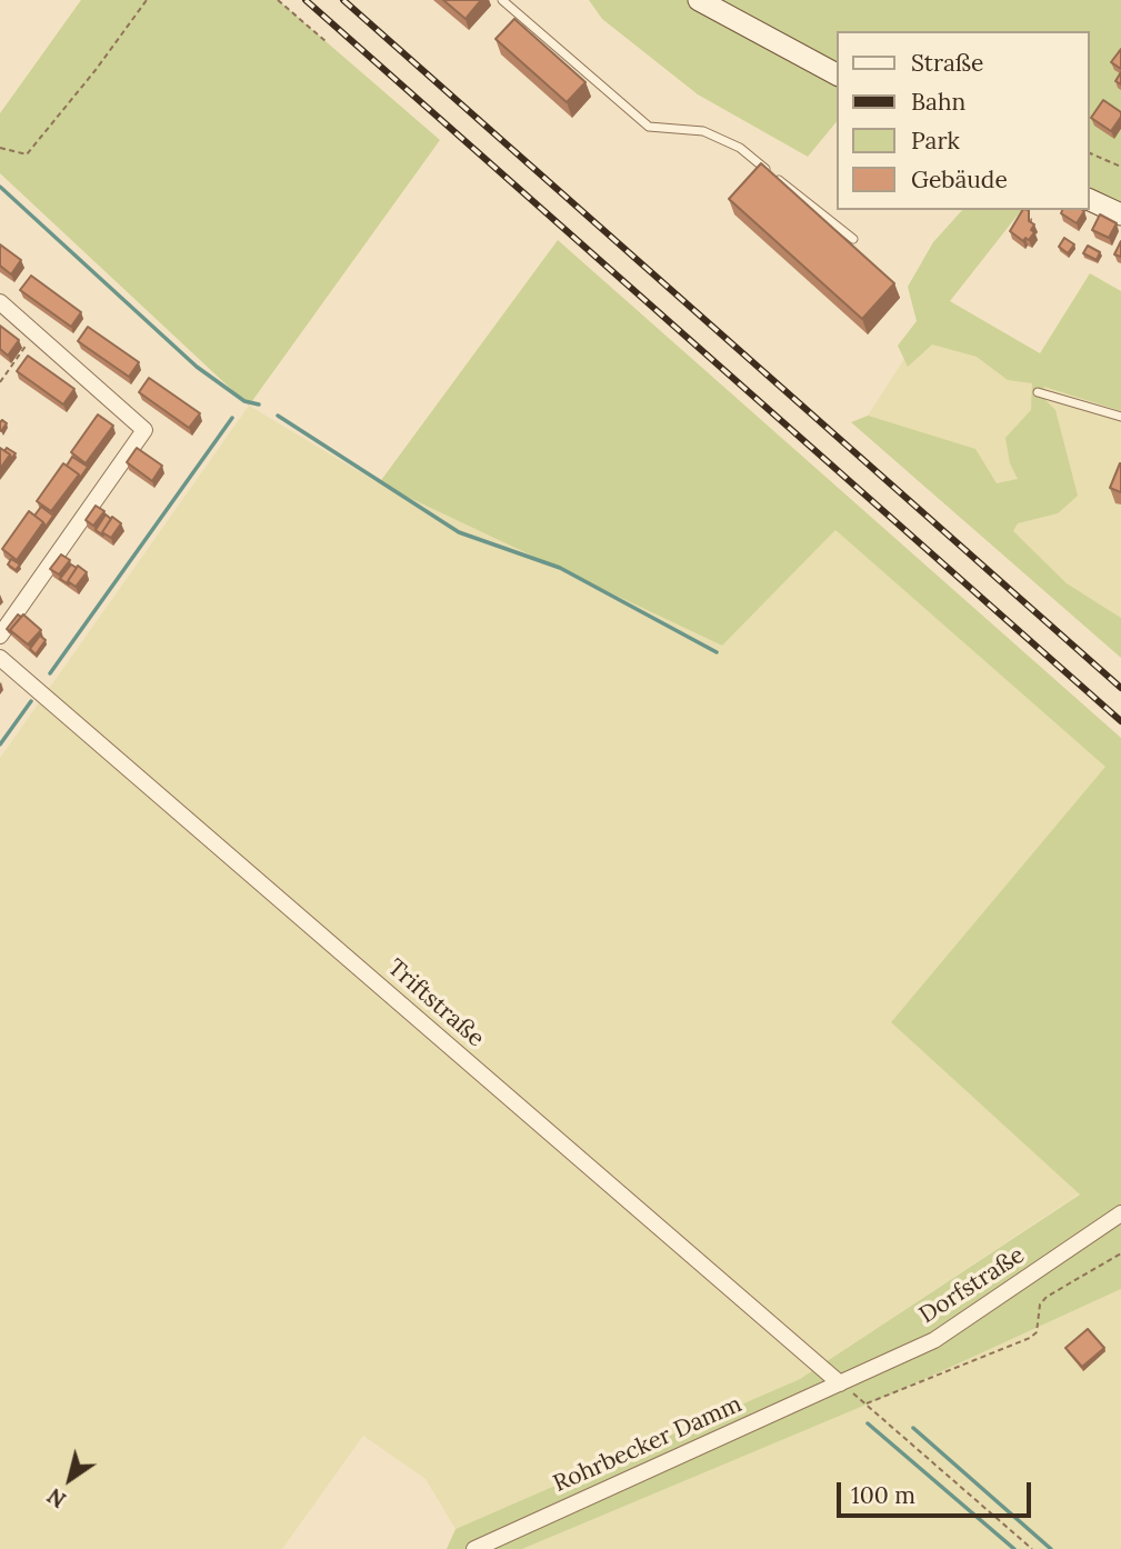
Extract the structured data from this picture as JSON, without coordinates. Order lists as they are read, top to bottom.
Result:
{
  "streets": {
    "street": ["Triftstraße", "Dorfstraße", "Rohrbecker Damm"]
  },
  "crossings": [
    ["Triftstraße", "Dorfstraße"],
    ["Triftstraße", "Rohrbecker Damm"],
    ["Dorfstraße", "Rohrbecker Damm"]
  ],
  "legend": [
    "Straße",
    "Bahn",
    "Park",
    "Gebäude"
  ],
  "scale_bar": "100 m",
  "north": "bottom left"
}
